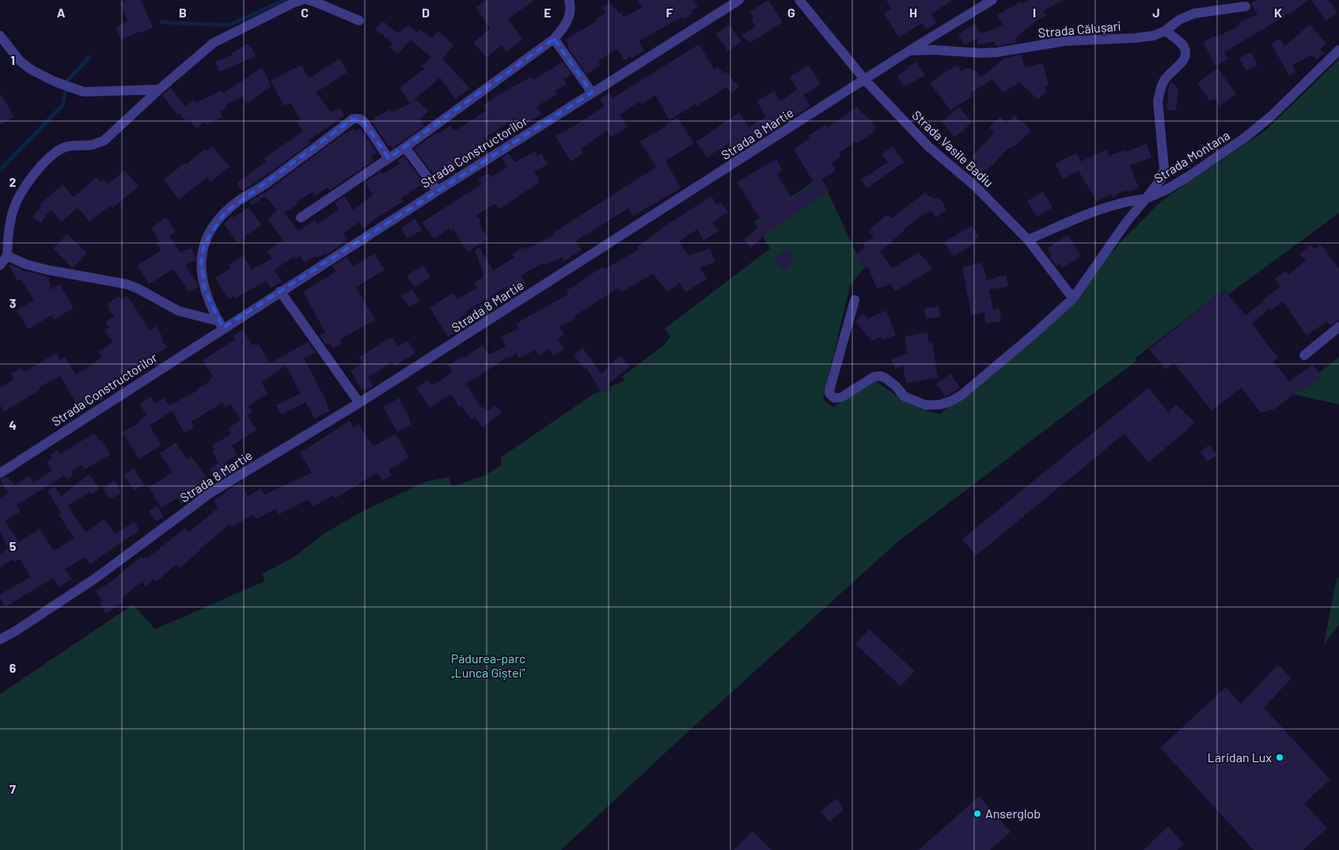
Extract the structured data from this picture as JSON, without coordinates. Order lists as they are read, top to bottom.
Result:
{
  "streets": {
    "street": [
      "Strada Călușari",
      "Strada 8 Martie",
      "Strada Vasile Badiu",
      "Strada Constructorilor",
      "Strada Montana"
    ]
  },
  "crossings": [
    ["Strada Călușari", "Strada 8 Martie"],
    ["Strada 8 Martie", "Strada Vasile Badiu"],
    ["Strada Vasile Badiu", "Strada Montana"]
  ],
  "parks": ["Pădurea-parc „Lunca Gîștei”"],
  "places": ["Laridan Lux", "Anserglob"],
  "grid": {
    "columns": [
      "A",
      "B",
      "C",
      "D",
      "E",
      "F",
      "G",
      "H",
      "I",
      "J",
      "K"
    ],
    "rows": [
      "1",
      "2",
      "3",
      "4",
      "5",
      "6",
      "7"
    ]
  }
}
